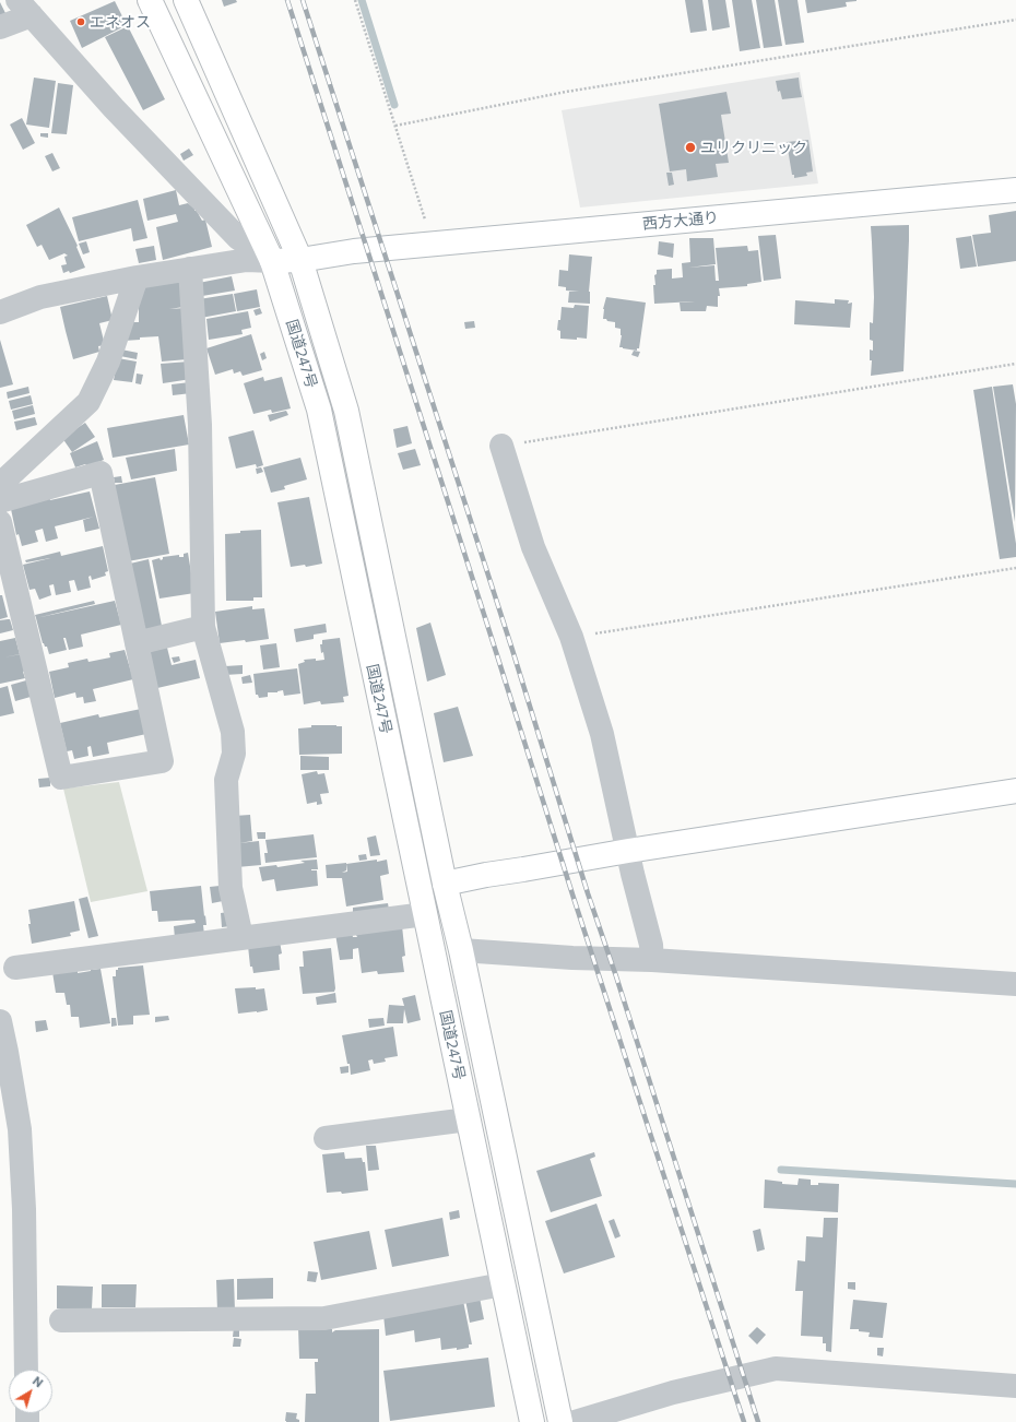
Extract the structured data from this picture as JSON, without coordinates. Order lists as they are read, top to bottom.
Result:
{
  "streets": {
    "main road": ["西方大通り", "国道247号"]
  },
  "crossings": [
    ["西方大通り", "国道247号"]
  ],
  "places": ["エネオス", "ユリクリニック"],
  "north": "top right"
}
